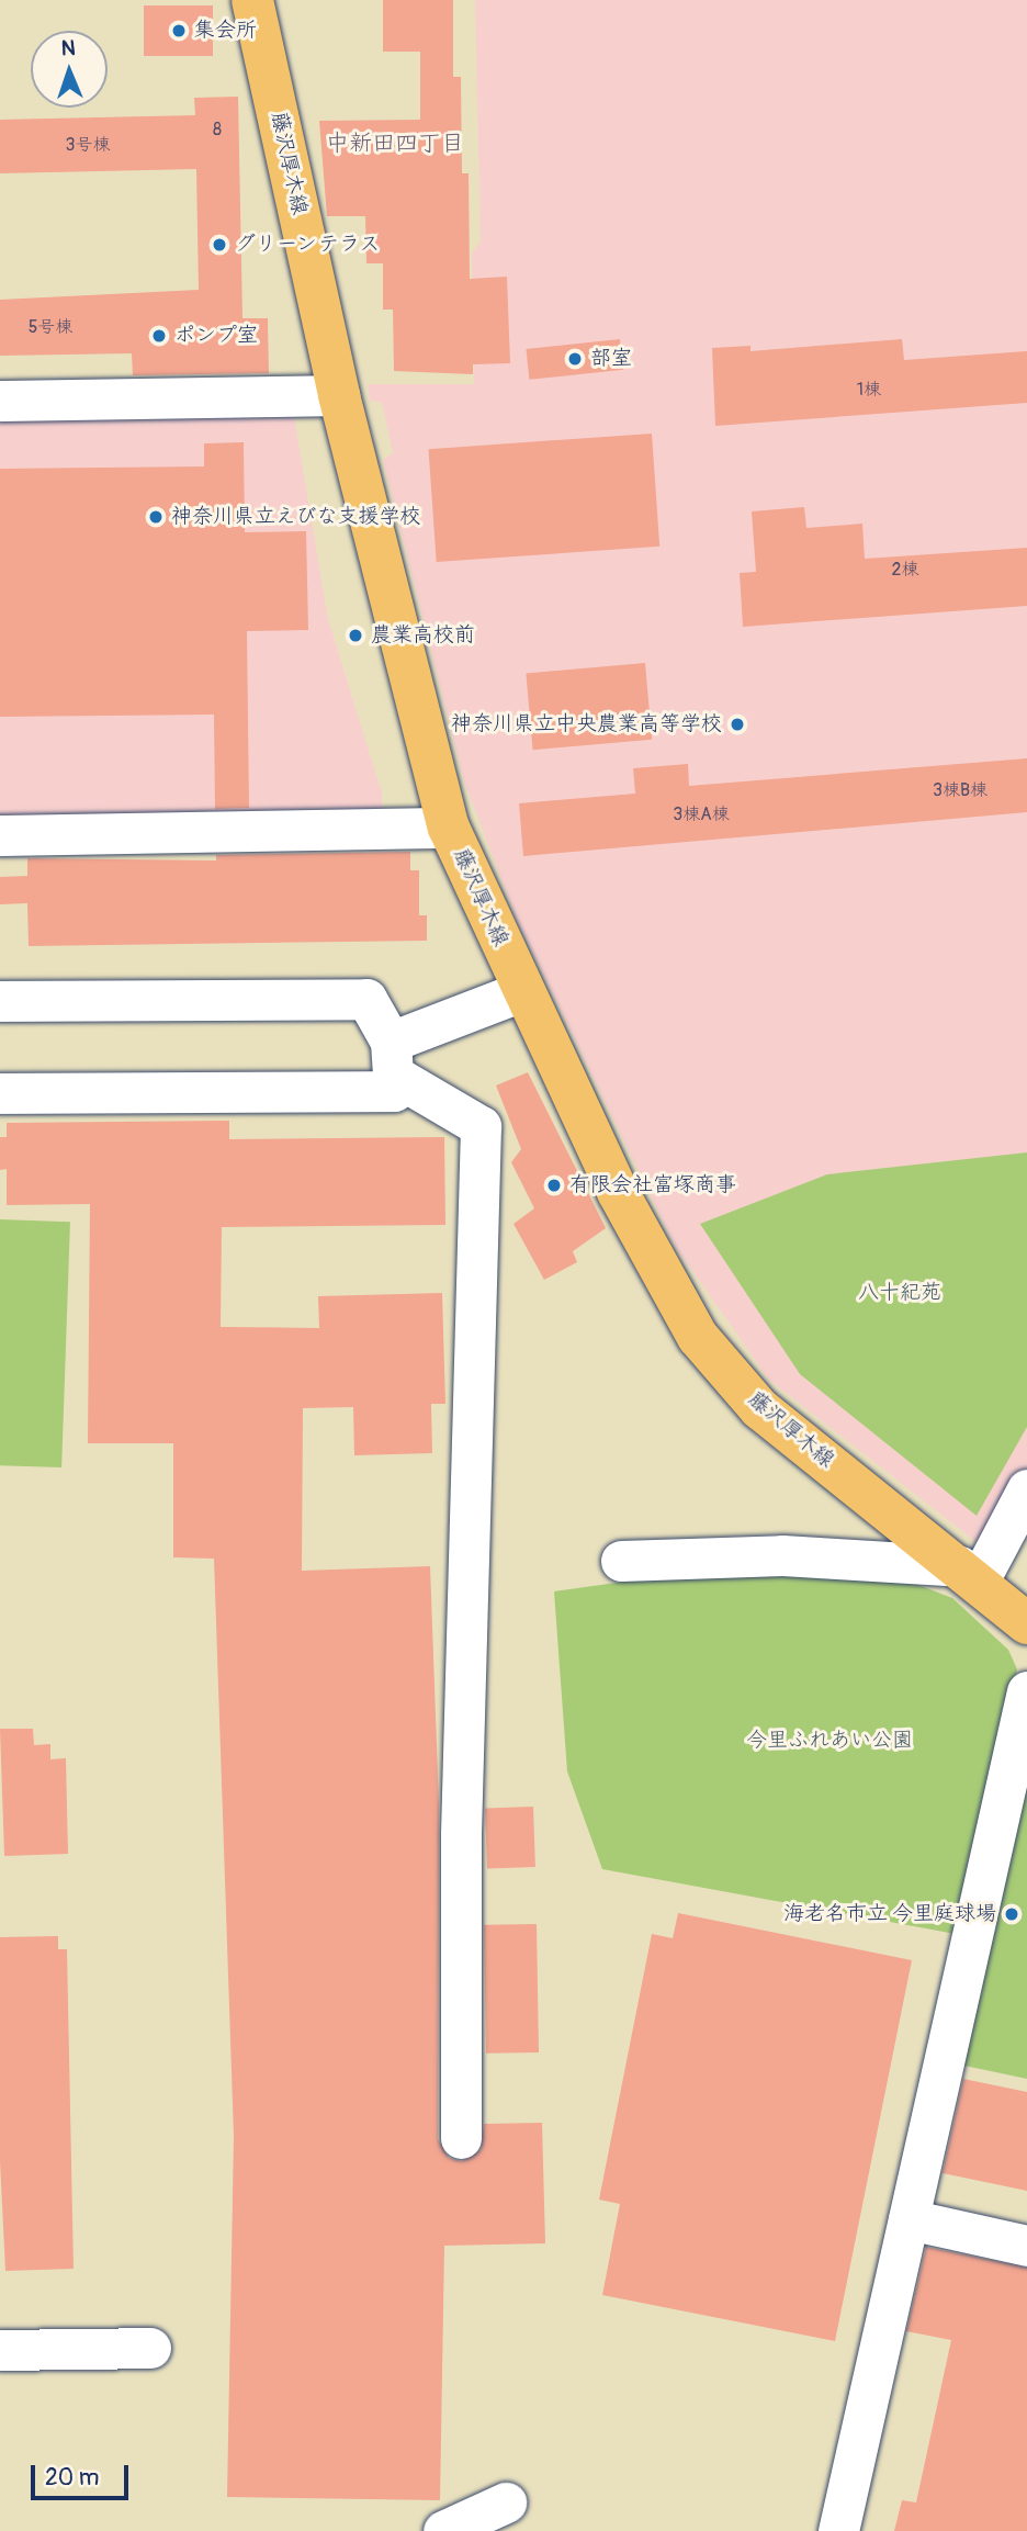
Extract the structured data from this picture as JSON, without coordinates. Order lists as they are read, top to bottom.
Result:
{
  "streets": {
    "main road": ["藤沢厚木線"]
  },
  "districts": ["中新田四丁目"],
  "parks": ["八十紀苑", "今里ふれあい公園"],
  "places": [
    "集会所",
    "グリーンテラス",
    "ポンプ室",
    "部室",
    "神奈川県立えびな支援学校",
    "農業高校前",
    "神奈川県立中央農業高等学校",
    "有限会社富塚商事",
    "海老名市立 今里庭球場"
  ],
  "house_numbers": [
    "8",
    "3号棟",
    "5号棟",
    "1棟",
    "2棟",
    "3棟B棟",
    "3棟A棟"
  ],
  "scale_bar": "20 m",
  "north": "top"
}
